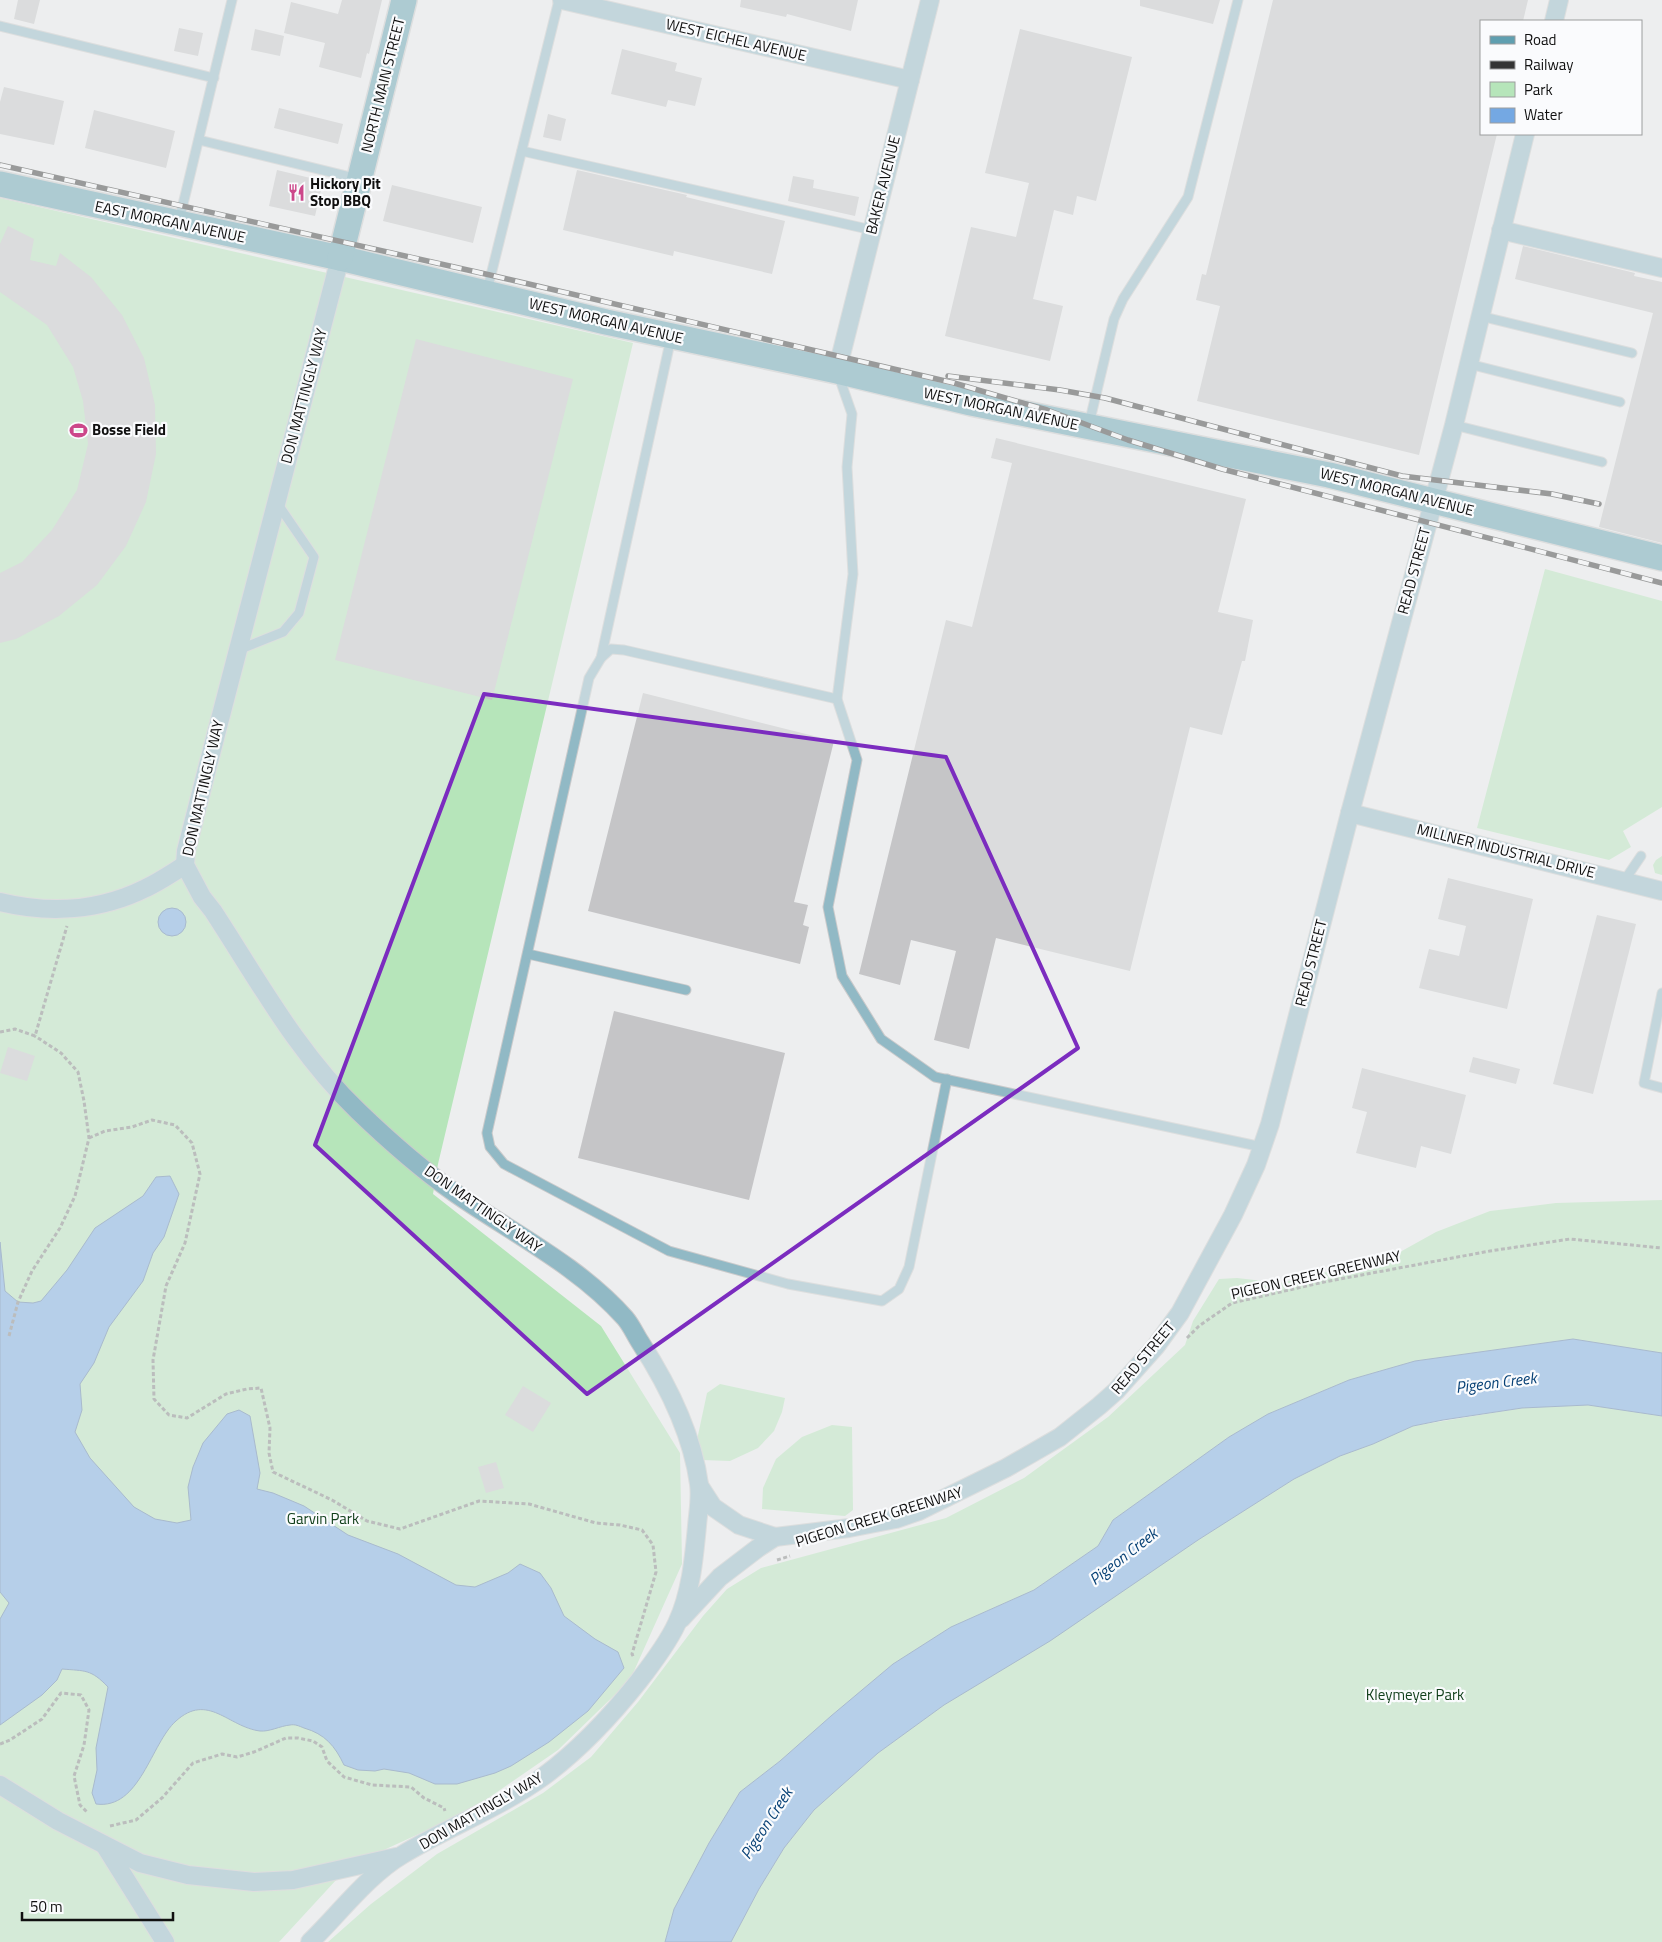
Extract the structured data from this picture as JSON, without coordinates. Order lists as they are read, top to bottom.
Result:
{
  "streets": {
    "street": [
      "WEST EICHEL AVENUE",
      "NORTH MAIN STREET",
      "BAKER AVENUE",
      "EAST MORGAN AVENUE",
      "WEST MORGAN AVENUE",
      "DON MATTINGLY WAY",
      "READ STREET",
      "MILLNER INDUSTRIAL DRIVE"
    ],
    "path": ["PIGEON CREEK GREENWAY"]
  },
  "crossings": [
    ["WEST EICHEL AVENUE", "BAKER AVENUE"],
    ["NORTH MAIN STREET", "EAST MORGAN AVENUE"],
    ["NORTH MAIN STREET", "WEST MORGAN AVENUE"],
    ["NORTH MAIN STREET", "DON MATTINGLY WAY"],
    ["BAKER AVENUE", "WEST MORGAN AVENUE"],
    ["EAST MORGAN AVENUE", "WEST MORGAN AVENUE"],
    ["EAST MORGAN AVENUE", "DON MATTINGLY WAY"],
    ["WEST MORGAN AVENUE", "DON MATTINGLY WAY"],
    ["WEST MORGAN AVENUE", "READ STREET"],
    ["DON MATTINGLY WAY", "READ STREET"],
    ["READ STREET", "MILLNER INDUSTRIAL DRIVE"]
  ],
  "water": ["Pigeon Creek"],
  "parks": ["Garvin Park", "Kleymeyer Park"],
  "places": {
    "restaurant": ["Hickory Pit Stop BBQ"],
    "sports": ["Bosse Field"]
  },
  "legend": [
    "Road",
    "Railway",
    "Park",
    "Water"
  ],
  "scale_bar": "50 m"
}
